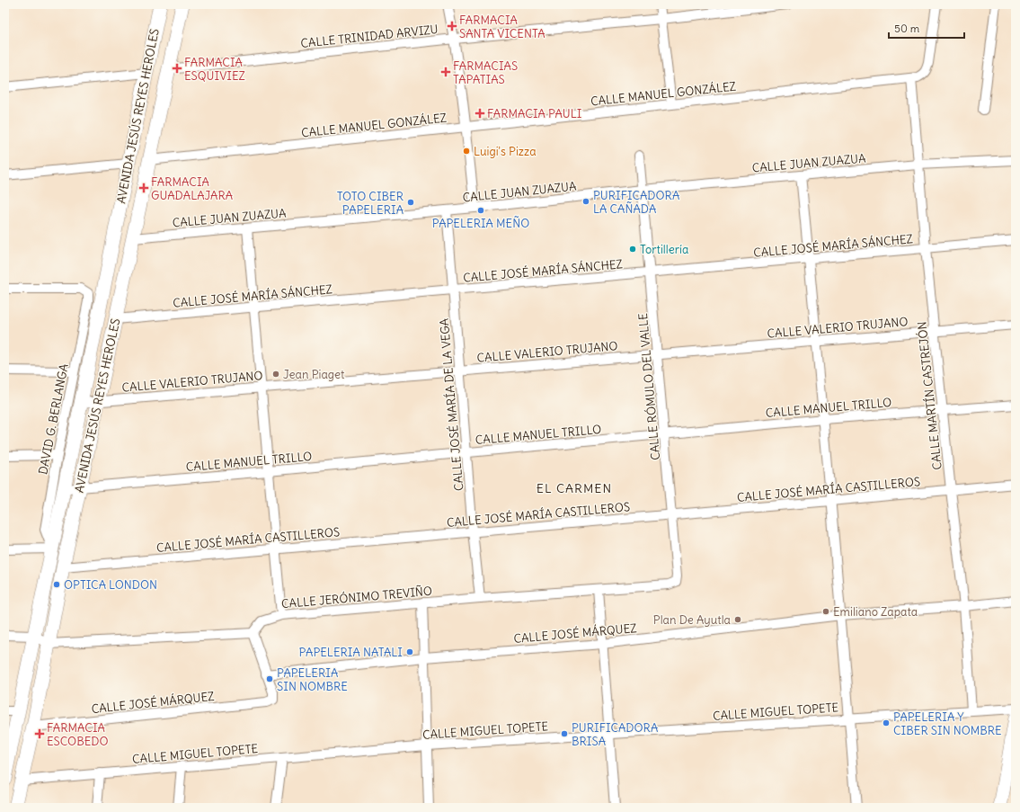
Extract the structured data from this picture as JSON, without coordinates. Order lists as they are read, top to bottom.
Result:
{
  "streets": {
    "street": [
      "CALLE TRINIDAD ARVIZU",
      "CALLE MANUEL GONZÁLEZ",
      "AVENIDA JESÚS REYES HEROLES",
      "CALLE JUAN ZUAZUA",
      "CALLE JOSÉ MARÍA SÁNCHEZ",
      "CALLE VALERIO TRUJANO",
      "CALLE RÓMULO DEL VALLE",
      "CALLE MARTÍN CASTREJÓN",
      "CALLE JOSÉ MARÍA DE LA VEGA",
      "CALLE MANUEL TRILLO",
      "DAVID G. BERLANGA",
      "CALLE JOSÉ MARÍA CASTILLEROS",
      "CALLE JERÓNIMO TREVIÑO",
      "CALLE JOSÉ MÁRQUEZ",
      "CALLE MIGUEL TOPETE"
    ]
  },
  "crossings": [
    ["CALLE TRINIDAD ARVIZU", "AVENIDA JESÚS REYES HEROLES"],
    ["CALLE MANUEL GONZÁLEZ", "AVENIDA JESÚS REYES HEROLES"],
    ["CALLE MANUEL GONZÁLEZ", "CALLE MARTÍN CASTREJÓN"],
    ["AVENIDA JESÚS REYES HEROLES", "CALLE JUAN ZUAZUA"],
    ["AVENIDA JESÚS REYES HEROLES", "CALLE JOSÉ MARÍA SÁNCHEZ"],
    ["AVENIDA JESÚS REYES HEROLES", "CALLE VALERIO TRUJANO"],
    ["AVENIDA JESÚS REYES HEROLES", "CALLE MANUEL TRILLO"],
    ["AVENIDA JESÚS REYES HEROLES", "DAVID G. BERLANGA"],
    ["AVENIDA JESÚS REYES HEROLES", "CALLE JOSÉ MARÍA CASTILLEROS"],
    ["AVENIDA JESÚS REYES HEROLES", "CALLE JOSÉ MÁRQUEZ"],
    ["AVENIDA JESÚS REYES HEROLES", "CALLE MIGUEL TOPETE"],
    ["CALLE JUAN ZUAZUA", "CALLE RÓMULO DEL VALLE"],
    ["CALLE JUAN ZUAZUA", "CALLE MARTÍN CASTREJÓN"],
    ["CALLE JUAN ZUAZUA", "CALLE JOSÉ MARÍA DE LA VEGA"],
    ["CALLE JOSÉ MARÍA SÁNCHEZ", "CALLE RÓMULO DEL VALLE"],
    ["CALLE JOSÉ MARÍA SÁNCHEZ", "CALLE MARTÍN CASTREJÓN"],
    ["CALLE JOSÉ MARÍA SÁNCHEZ", "CALLE JOSÉ MARÍA DE LA VEGA"],
    ["CALLE VALERIO TRUJANO", "CALLE RÓMULO DEL VALLE"],
    ["CALLE VALERIO TRUJANO", "CALLE MARTÍN CASTREJÓN"],
    ["CALLE VALERIO TRUJANO", "CALLE JOSÉ MARÍA DE LA VEGA"],
    ["CALLE RÓMULO DEL VALLE", "CALLE MANUEL TRILLO"],
    ["CALLE RÓMULO DEL VALLE", "CALLE JOSÉ MARÍA CASTILLEROS"],
    ["CALLE RÓMULO DEL VALLE", "CALLE JERÓNIMO TREVIÑO"],
    ["CALLE MARTÍN CASTREJÓN", "CALLE MANUEL TRILLO"],
    ["CALLE MARTÍN CASTREJÓN", "CALLE JOSÉ MARÍA CASTILLEROS"],
    ["CALLE MARTÍN CASTREJÓN", "CALLE JOSÉ MÁRQUEZ"],
    ["CALLE MARTÍN CASTREJÓN", "CALLE MIGUEL TOPETE"],
    ["CALLE JOSÉ MARÍA DE LA VEGA", "CALLE MANUEL TRILLO"],
    ["CALLE JOSÉ MARÍA DE LA VEGA", "CALLE JOSÉ MARÍA CASTILLEROS"],
    ["CALLE JOSÉ MARÍA DE LA VEGA", "CALLE JERÓNIMO TREVIÑO"]
  ],
  "districts": ["EL CARMEN"],
  "places": {
    "health": [
      "FARMACIA SANTA VICENTA",
      "FARMACIA ESQUIVIEZ",
      "FARMACIAS TAPATIAS",
      "FARMACIA PAULI",
      "FARMACIA GUADALAJARA",
      "FARMACIA ESCOBEDO"
    ],
    "other": [
      "Luigi's Pizza",
      "PURIFICADORA LA CAÑADA",
      "TOTO CIBER PAPELERIA",
      "PAPELERIA MEÑO",
      "Tortillería",
      "Jean Piaget",
      "OPTICA LONDON",
      "Emiliano Zapata",
      "Plan De Ayutla",
      "PAPELERIA NATALI",
      "PAPELERIA SIN NOMBRE",
      "PAPELERIA Y CIBER SIN NOMBRE",
      "PURIFICADORA BRISA"
    ]
  },
  "scale_bar": "50 m"
}
